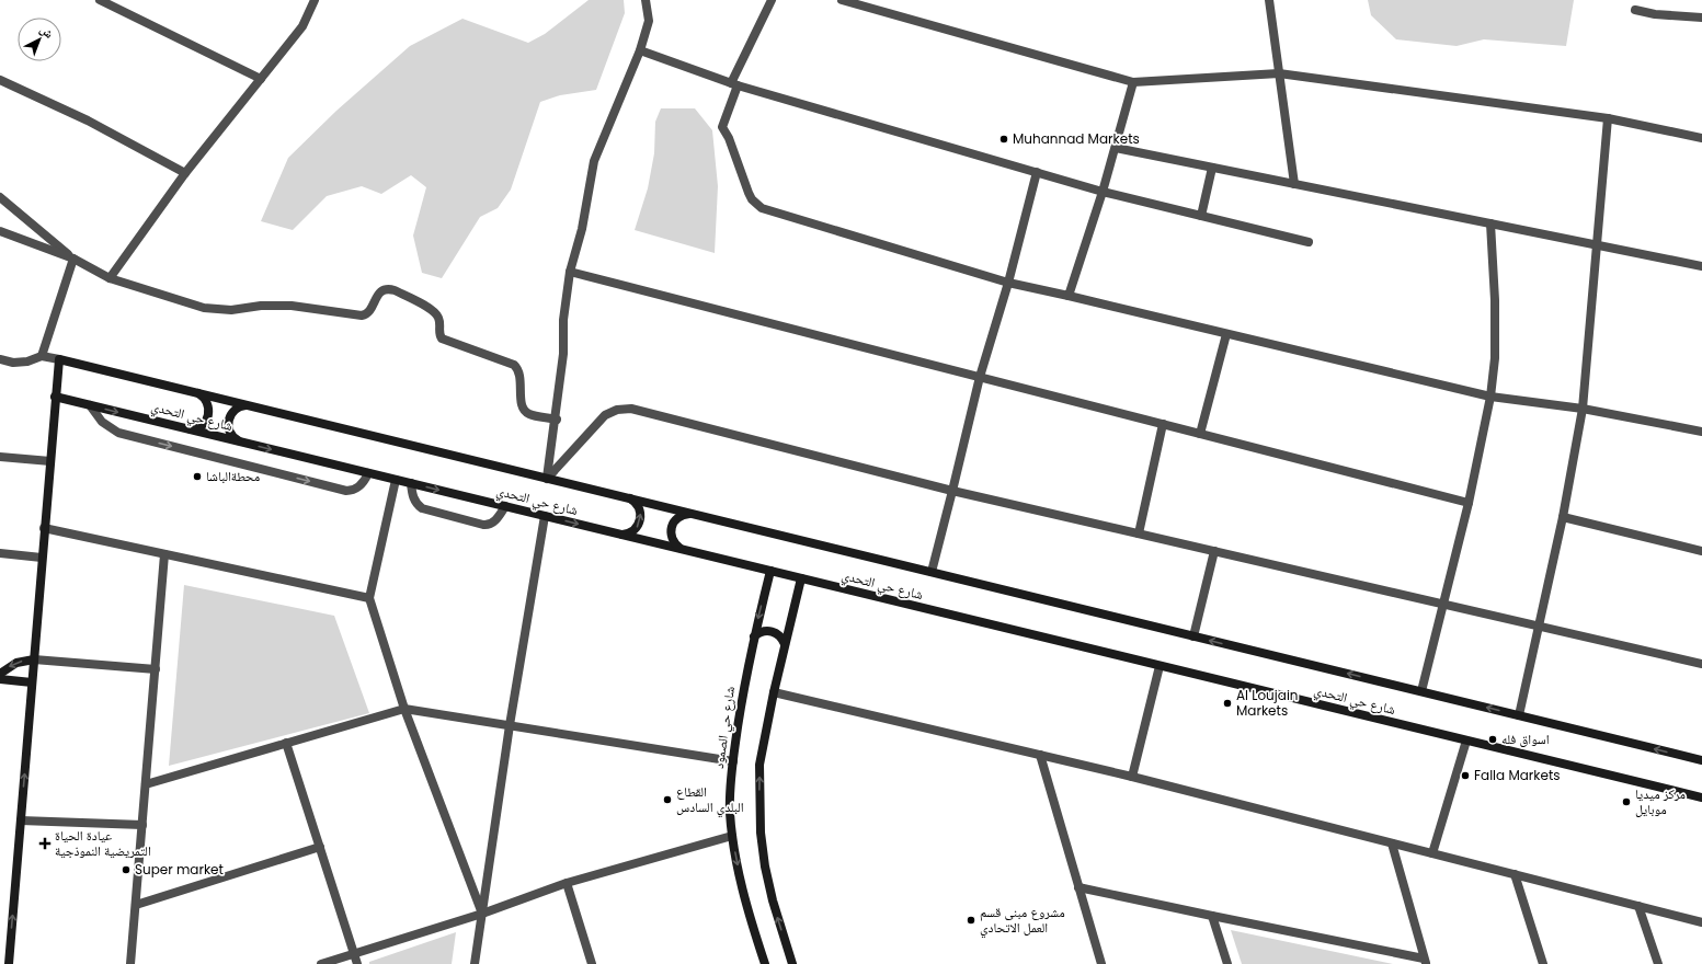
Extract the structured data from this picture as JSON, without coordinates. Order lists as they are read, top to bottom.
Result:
{
  "streets": {
    "main road": ["شارع حي التحدي", "شارع حي الصمود"]
  },
  "crossings": [
    ["شارع حي التحدي", "شارع حي الصمود"]
  ],
  "places": {
    "other": [
      "Muhannad Markets",
      "محطةالباشا",
      "Al Loujain Markets",
      "اسواق فله",
      "Falla Markets",
      "القطاع البلدي السادس",
      "مركز ميديا موبايل",
      "Super market",
      "مشروع مبنى قسم العمل الاتحادي"
    ],
    "health": ["عيادة الحياة التمريضية النموذجية"]
  },
  "north": "top right"
}
